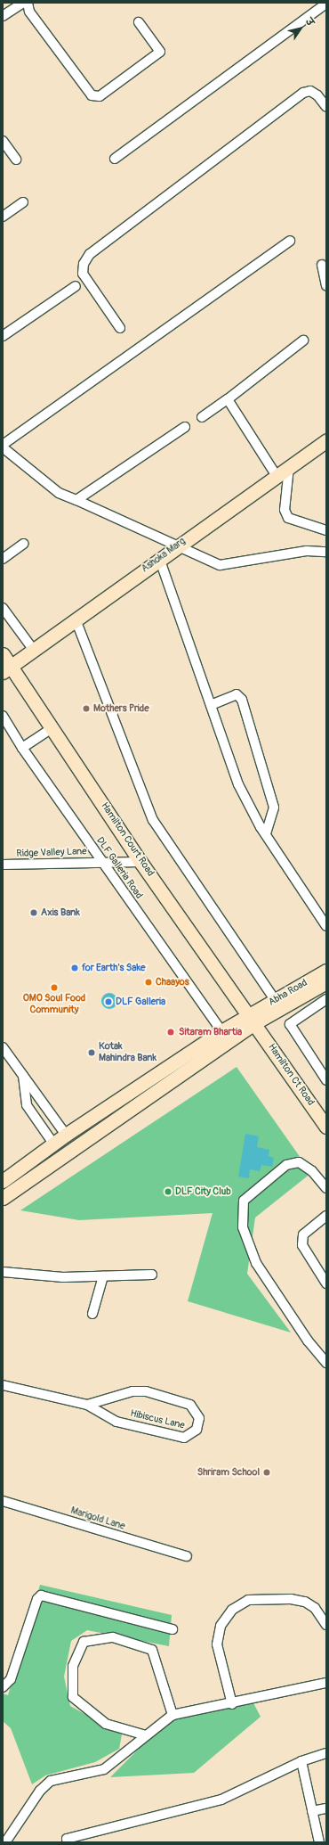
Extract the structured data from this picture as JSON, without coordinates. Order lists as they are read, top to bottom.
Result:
{
  "streets": {
    "street": [
      "Ashoka Marg",
      "Hamilton Court Road",
      "Ridge Valley Lane",
      "DLF Galleria Road",
      "Abha Road",
      "Hamilton Ct Road",
      "Hibiscus Lane",
      "Marigold Lane"
    ]
  },
  "crossings": [
    ["Ashoka Marg", "Hamilton Court Road"],
    ["Hamilton Court Road", "Ridge Valley Lane"],
    ["Hamilton Court Road", "Abha Road"],
    ["Hamilton Court Road", "Hamilton Ct Road"],
    ["Ridge Valley Lane", "DLF Galleria Road"],
    ["Abha Road", "Hamilton Ct Road"]
  ],
  "places": [
    "Mothers Pride",
    "Axis Bank",
    "for Earth's Sake",
    "Chaayos",
    "OMO Soul Food Community",
    "DLF Galleria",
    "Sitaram Bhartia",
    "Kotak Mahindra Bank",
    "DLF City Club",
    "Shriram School"
  ],
  "north": "top right"
}
